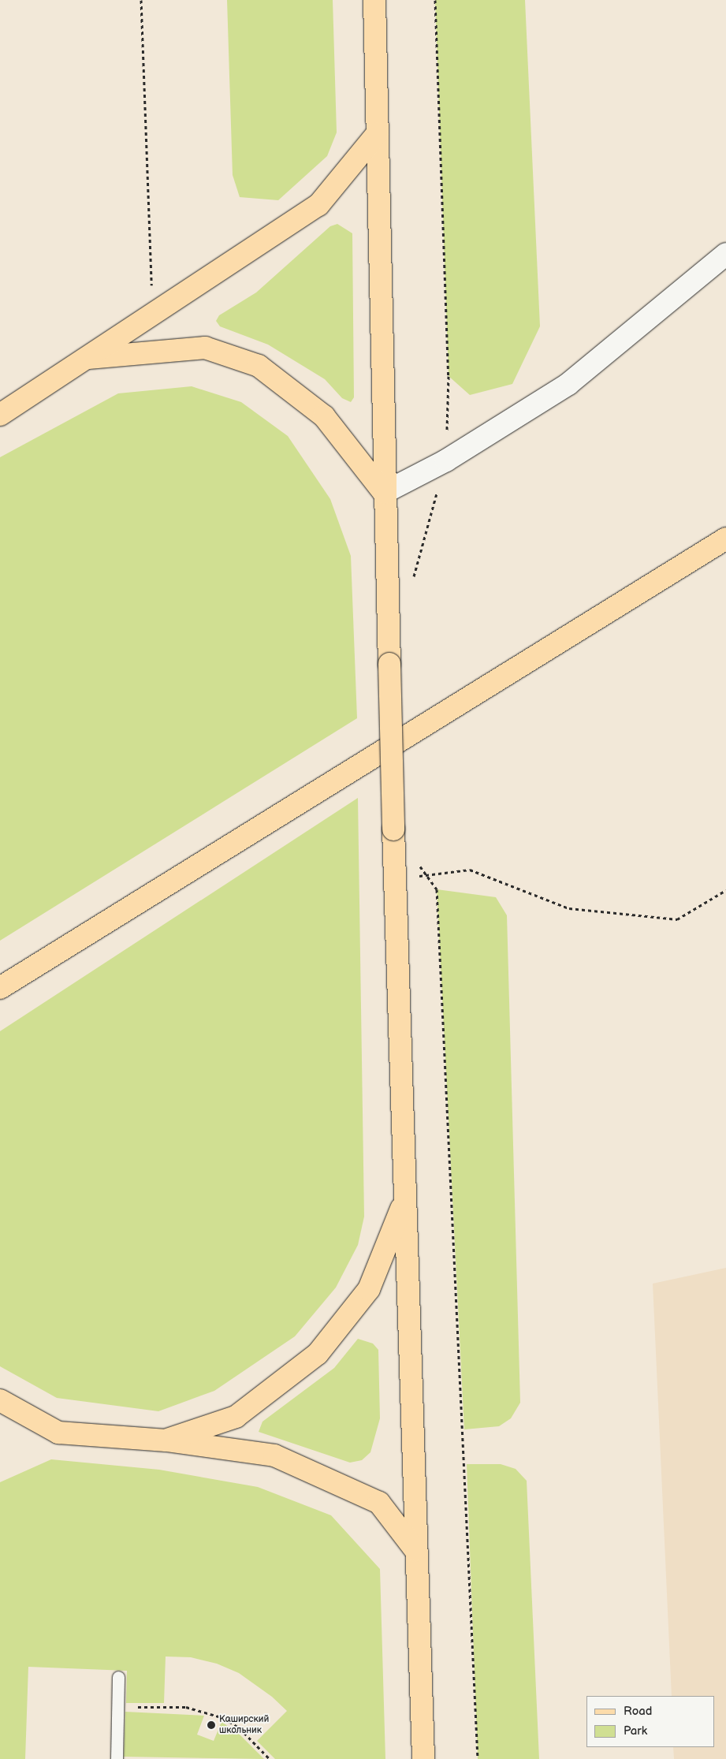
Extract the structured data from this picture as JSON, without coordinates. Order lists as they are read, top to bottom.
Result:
{
  "places": ["Каширский школьник"],
  "legend": ["Road", "Park"]
}
